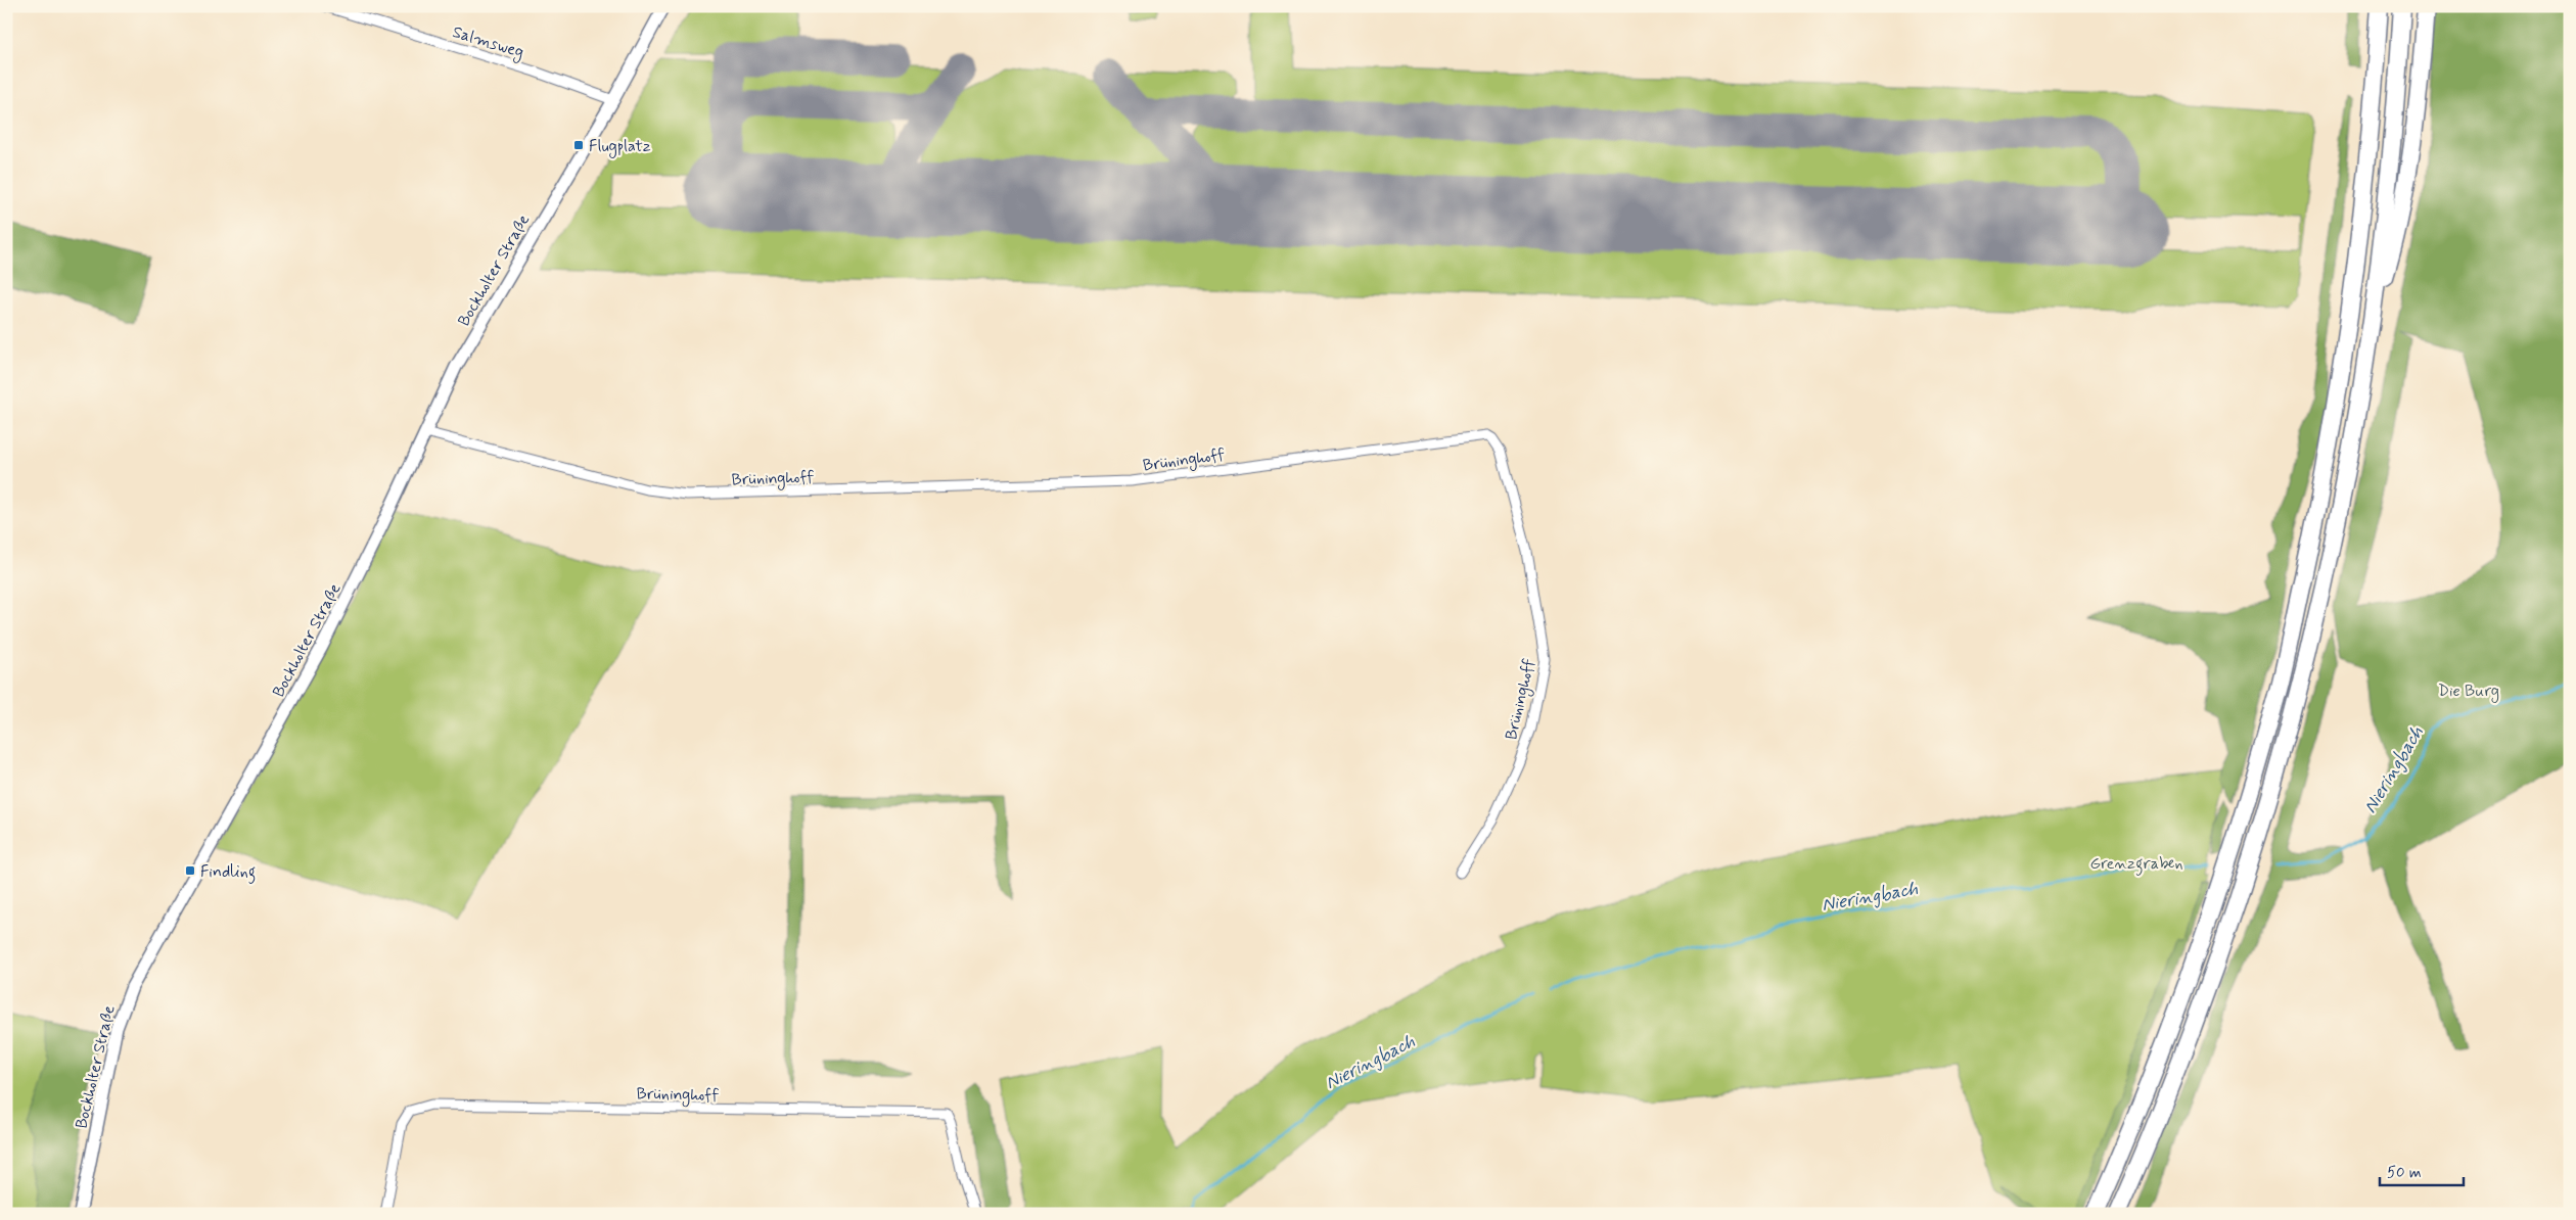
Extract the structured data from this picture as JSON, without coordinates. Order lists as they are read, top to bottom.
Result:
{
  "streets": {
    "street": ["Salmsweg", "Bockholter Straße", "Brüninghoff"]
  },
  "crossings": [
    ["Salmsweg", "Bockholter Straße"],
    ["Bockholter Straße", "Brüninghoff"]
  ],
  "water": ["Nieringbach"],
  "parks": ["Die Burg", "Grenzgraben"],
  "places": {
    "transit": ["Flugplatz", "Findling"]
  },
  "scale_bar": "50 m"
}
